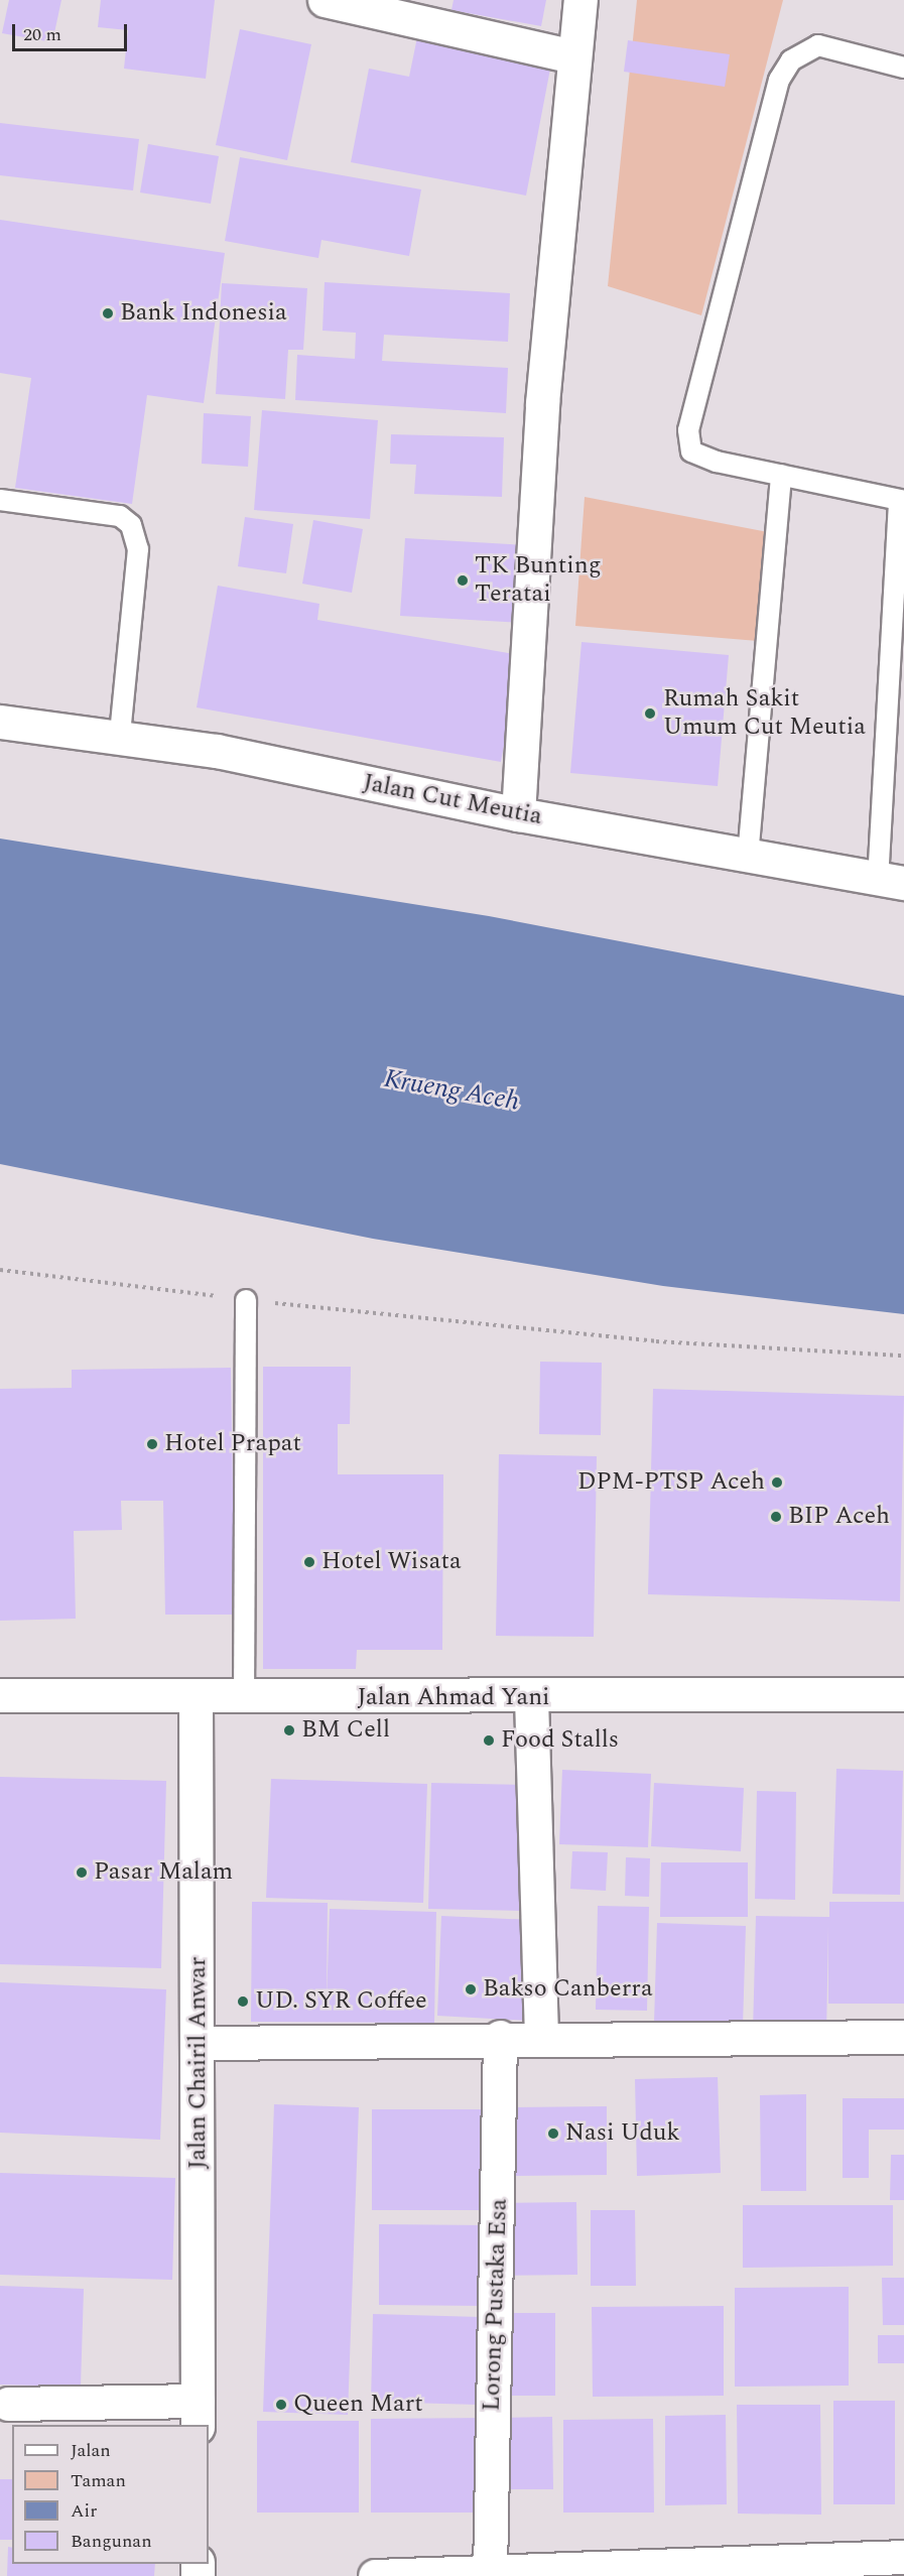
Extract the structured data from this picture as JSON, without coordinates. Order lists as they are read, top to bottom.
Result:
{
  "streets": {
    "street": [
      "Jalan Cut Meutia",
      "Jalan Ahmad Yani",
      "Jalan Chairil Anwar",
      "Lorong Pustaka Esa"
    ]
  },
  "crossings": [
    ["Jalan Ahmad Yani", "Jalan Chairil Anwar"]
  ],
  "water": ["Krueng Aceh"],
  "places": [
    "Bank Indonesia",
    "TK Bunting Teratai",
    "Rumah Sakit Umum Cut Meutia",
    "Hotel Prapat",
    "DPM-PTSP Aceh",
    "BIP Aceh",
    "Hotel Wisata",
    "BM Cell",
    "Food Stalls",
    "Pasar Malam",
    "Bakso Canberra",
    "UD. SYR Coffee",
    "Nasi Uduk",
    "Queen Mart"
  ],
  "legend": [
    "Jalan",
    "Taman",
    "Air",
    "Bangunan"
  ],
  "scale_bar": "20 m"
}
